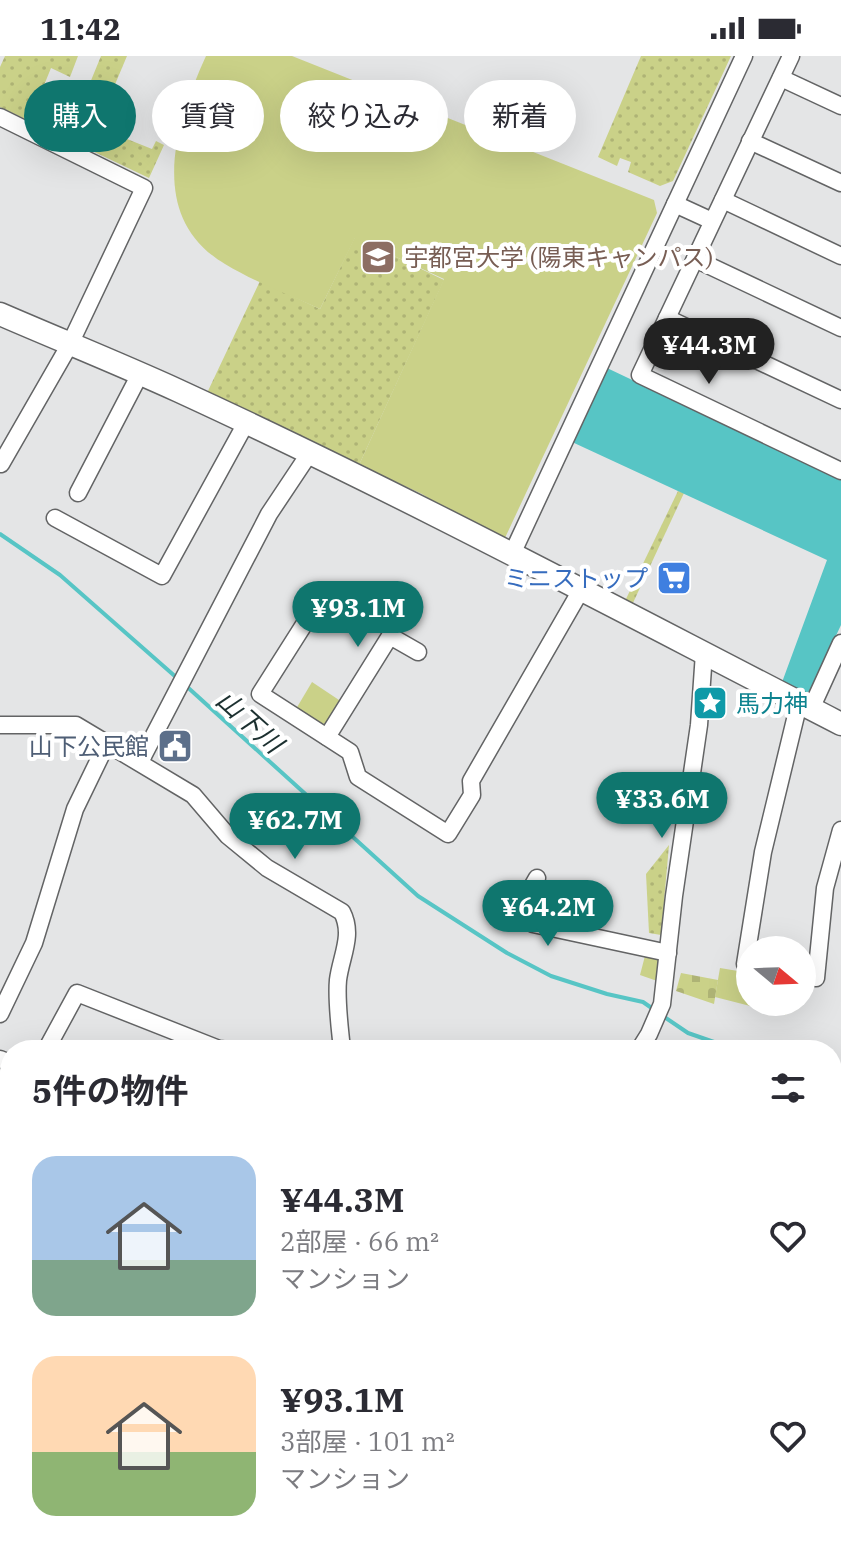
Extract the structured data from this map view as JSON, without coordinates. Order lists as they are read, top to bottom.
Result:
{
  "water": ["山下川"],
  "places": {
    "school or university": ["宇都宮大学 (陽東キャンパス)"],
    "supermarket": ["ミニストップ"],
    "place": ["馬力神"],
    "public building": ["山下公民館"]
  },
  "north": "right",
  "page": {
    "status": "11:42",
    "chip": [
      "購入",
      "賃貸",
      "絞り込み",
      "新着"
    ],
    "price": [
      "¥44.3M",
      "¥93.1M",
      "¥33.6M",
      "¥62.7M",
      "¥64.2M"
    ],
    "heading": "5件の物件",
    "list": [
      {
        "name": "¥44.3M",
        "note": "2部屋 · 66 m² · マンション"
      },
      {
        "name": "¥93.1M",
        "note": "3部屋 · 101 m² · マンション"
      }
    ]
  }
}
